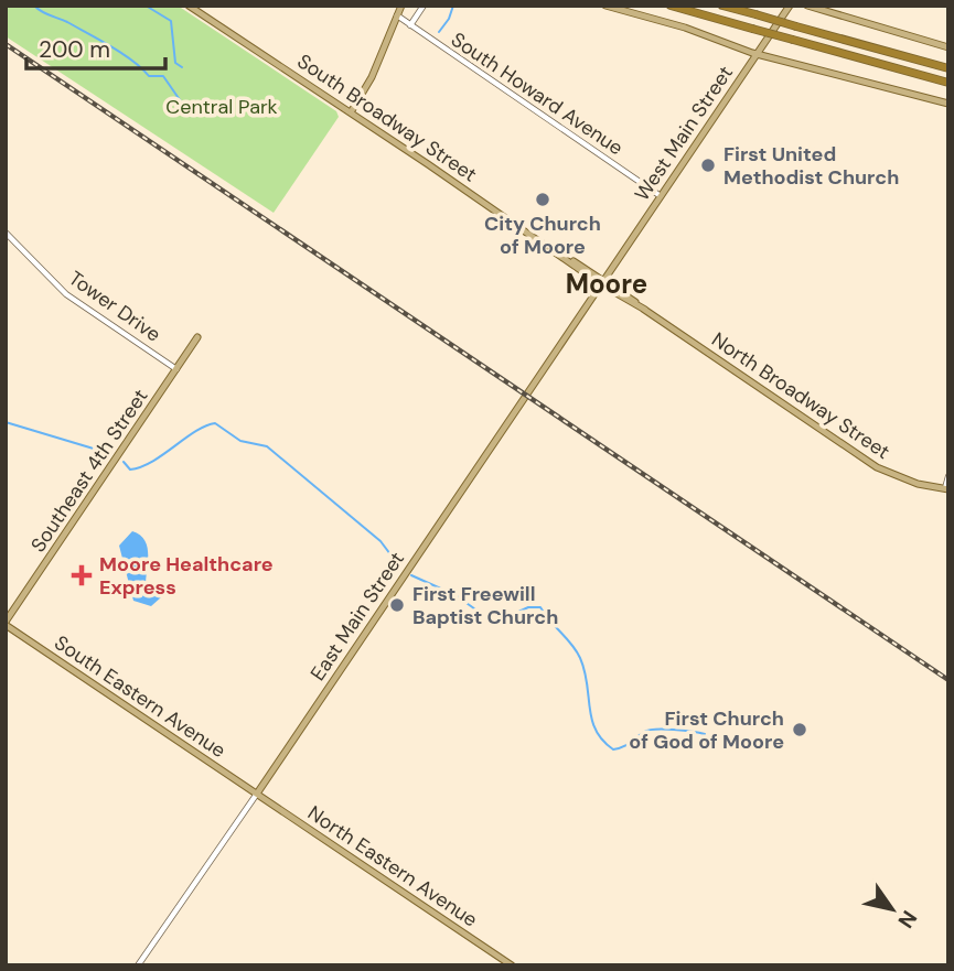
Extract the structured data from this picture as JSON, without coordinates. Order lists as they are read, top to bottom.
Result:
{
  "streets": {
    "main road": [
      "South Broadway Street",
      "West Main Street",
      "North Broadway Street",
      "Southeast 4th Street",
      "East Main Street",
      "South Eastern Avenue",
      "North Eastern Avenue"
    ],
    "street": ["South Howard Avenue", "Tower Drive"]
  },
  "crossings": [
    ["South Howard Avenue", "West Main Street"],
    ["South Broadway Street", "West Main Street"],
    ["South Broadway Street", "North Broadway Street"],
    ["South Broadway Street", "East Main Street"],
    ["West Main Street", "North Broadway Street"],
    ["West Main Street", "East Main Street"],
    ["Tower Drive", "Southeast 4th Street"],
    ["North Broadway Street", "East Main Street"],
    ["Southeast 4th Street", "South Eastern Avenue"],
    ["East Main Street", "South Eastern Avenue"],
    ["East Main Street", "North Eastern Avenue"],
    ["South Eastern Avenue", "North Eastern Avenue"]
  ],
  "districts": ["Moore"],
  "parks": ["Central Park"],
  "places": {
    "other": [
      "First United Methodist Church",
      "City Church of Moore",
      "First Freewill Baptist Church",
      "First Church of God of Moore"
    ],
    "health": ["Moore Healthcare Express"]
  },
  "scale_bar": "200 m",
  "north": "bottom right"
}
